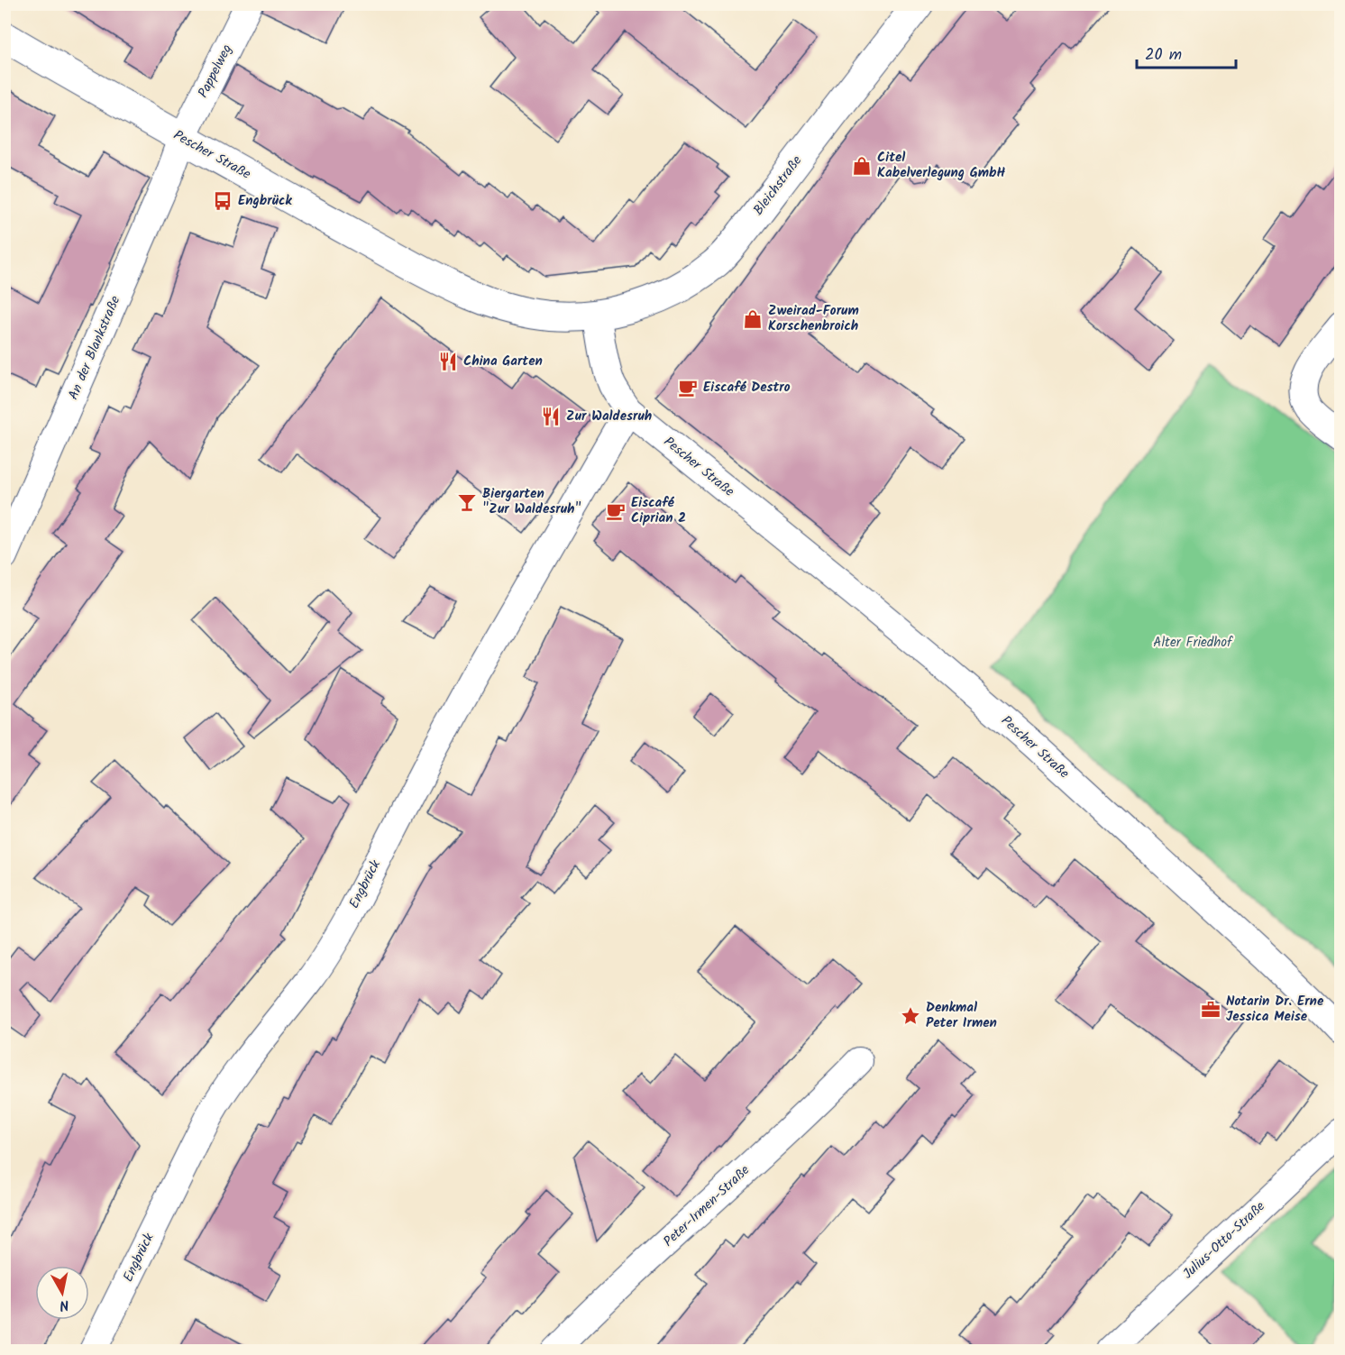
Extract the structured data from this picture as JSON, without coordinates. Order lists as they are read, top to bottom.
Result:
{
  "streets": {
    "main road": ["Pescher Straße", "Bleichstraße"],
    "street": [
      "Pappelweg",
      "An der Blankstraße",
      "Engbrück",
      "Peter-Irmen-Straße",
      "Julius-Otto-Straße"
    ]
  },
  "crossings": [
    ["Pappelweg", "Pescher Straße"],
    ["Pappelweg", "An der Blankstraße"],
    ["Pescher Straße", "Bleichstraße"],
    ["Pescher Straße", "An der Blankstraße"],
    ["Pescher Straße", "Engbrück"]
  ],
  "parks": ["Alter Friedhof"],
  "places": {
    "shop": ["Citel Kabelverlegung GmbH", "Zweirad-Forum Korschenbroich"],
    "bus stop": ["Engbrück"],
    "restaurant": ["China Garten", "Zur Waldesruh"],
    "cafe": ["Eiscafé Destro", "Eiscafé Ciprian 2"],
    "bar": ["Biergarten \"Zur Waldesruh\""],
    "office": ["Notarin Dr. Erne Jessica Meise"],
    "place": ["Denkmal Peter Irmen"]
  },
  "scale_bar": "20 m",
  "north": "bottom"
}
